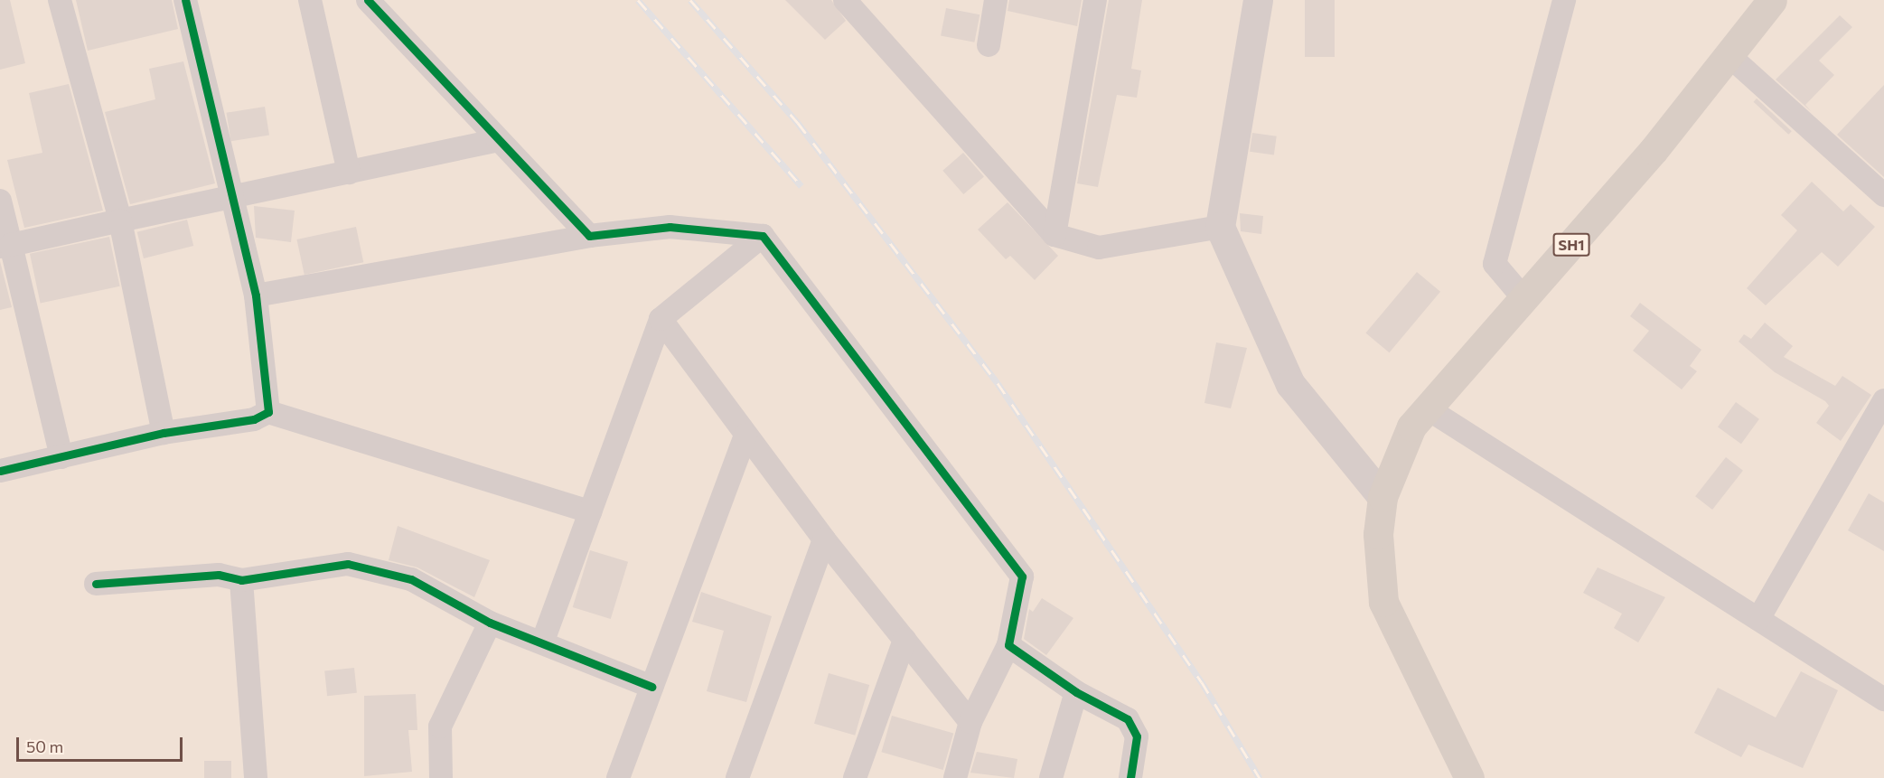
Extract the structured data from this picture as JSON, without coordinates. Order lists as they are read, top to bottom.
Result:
{
  "streets": {
    "main road": ["SH1"]
  },
  "scale_bar": "50 m"
}
